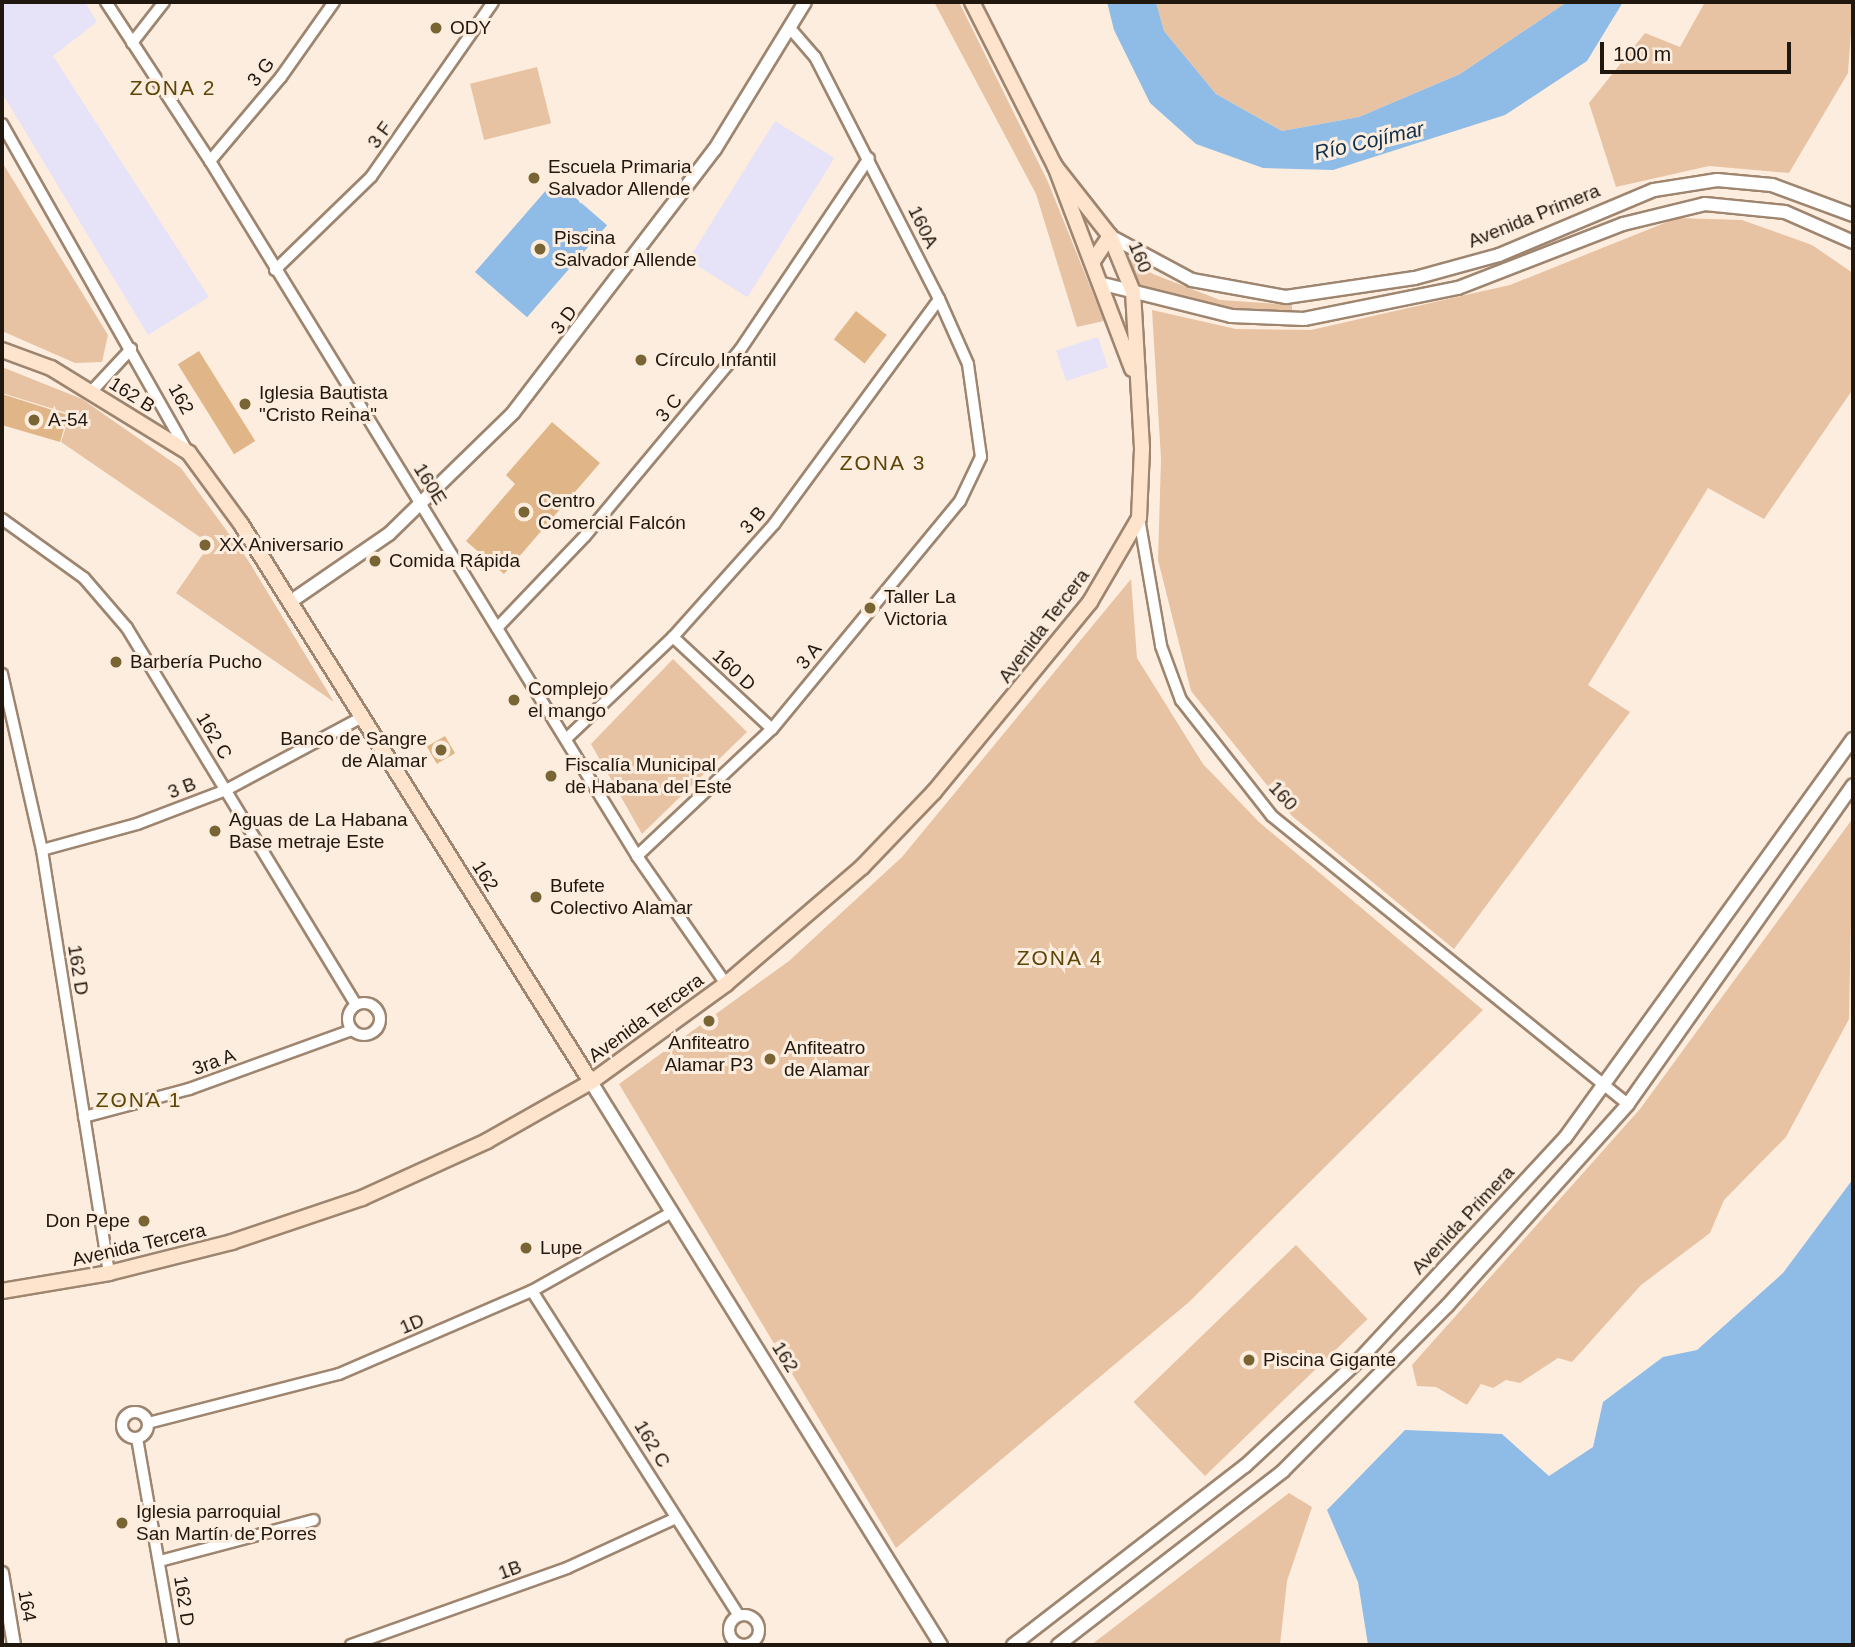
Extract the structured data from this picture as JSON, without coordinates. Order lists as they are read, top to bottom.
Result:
{
  "streets": {
    "main road": [
      "160",
      "162 B",
      "162",
      "Avenida Tercera"
    ],
    "street": [
      "3 G",
      "3 F",
      "Avenida Primera",
      "160A",
      "3 D",
      "3 C",
      "160E",
      "3 B",
      "3 A",
      "160 D",
      "162 C",
      "162 D",
      "3ra A",
      "1D",
      "1B",
      "164"
    ]
  },
  "crossings": [
    ["3 G", "160E"],
    ["3 F", "160E"],
    ["Avenida Primera", "160"],
    ["160A", "3 D"],
    ["160A", "3 C"],
    ["160A", "3 B"],
    ["160A", "3 A"],
    ["160", "Avenida Tercera"],
    ["3 D", "162"],
    ["3 D", "160E"],
    ["162 B", "162"],
    ["162", "3 B"],
    ["162", "Avenida Tercera"],
    ["162", "1D"],
    ["3 C", "160E"],
    ["160E", "3 B"],
    ["160E", "Avenida Tercera"],
    ["160E", "3 A"],
    ["3 B", "160 D"],
    ["3 B", "162 C"],
    ["3 B", "162 D"],
    ["Avenida Tercera", "162 D"],
    ["3 A", "160 D"],
    ["162 C", "3ra A"],
    ["162 C", "1D"],
    ["162 C", "1B"],
    ["162 D", "3ra A"],
    ["162 D", "1D"]
  ],
  "districts": [
    "ZONA 2",
    "ZONA 3",
    "ZONA 4",
    "ZONA 1"
  ],
  "water": ["Río Cojímar"],
  "places": [
    "ODY",
    "Escuela Primaria Salvador Allende",
    "Piscina Salvador Allende",
    "Círculo Infantil",
    "Iglesia Bautista \"Cristo Reina\"",
    "A-54",
    "Centro Comercial Falcón",
    "XX Aniversario",
    "Comida Rápida",
    "Taller La Victoria",
    "Barbería Pucho",
    "Complejo el mango",
    "Banco de Sangre de Alamar",
    "Fiscalía Municipal de Habana del Este",
    "Aguas de La Habana Base metraje Este",
    "Bufete Colectivo Alamar",
    "Anfiteatro Alamar P3",
    "Anfiteatro de Alamar",
    "Don Pepe",
    "Lupe",
    "Piscina Gigante",
    "Iglesia parroquial San Martín de Porres"
  ],
  "scale_bar": "100 m"
}
